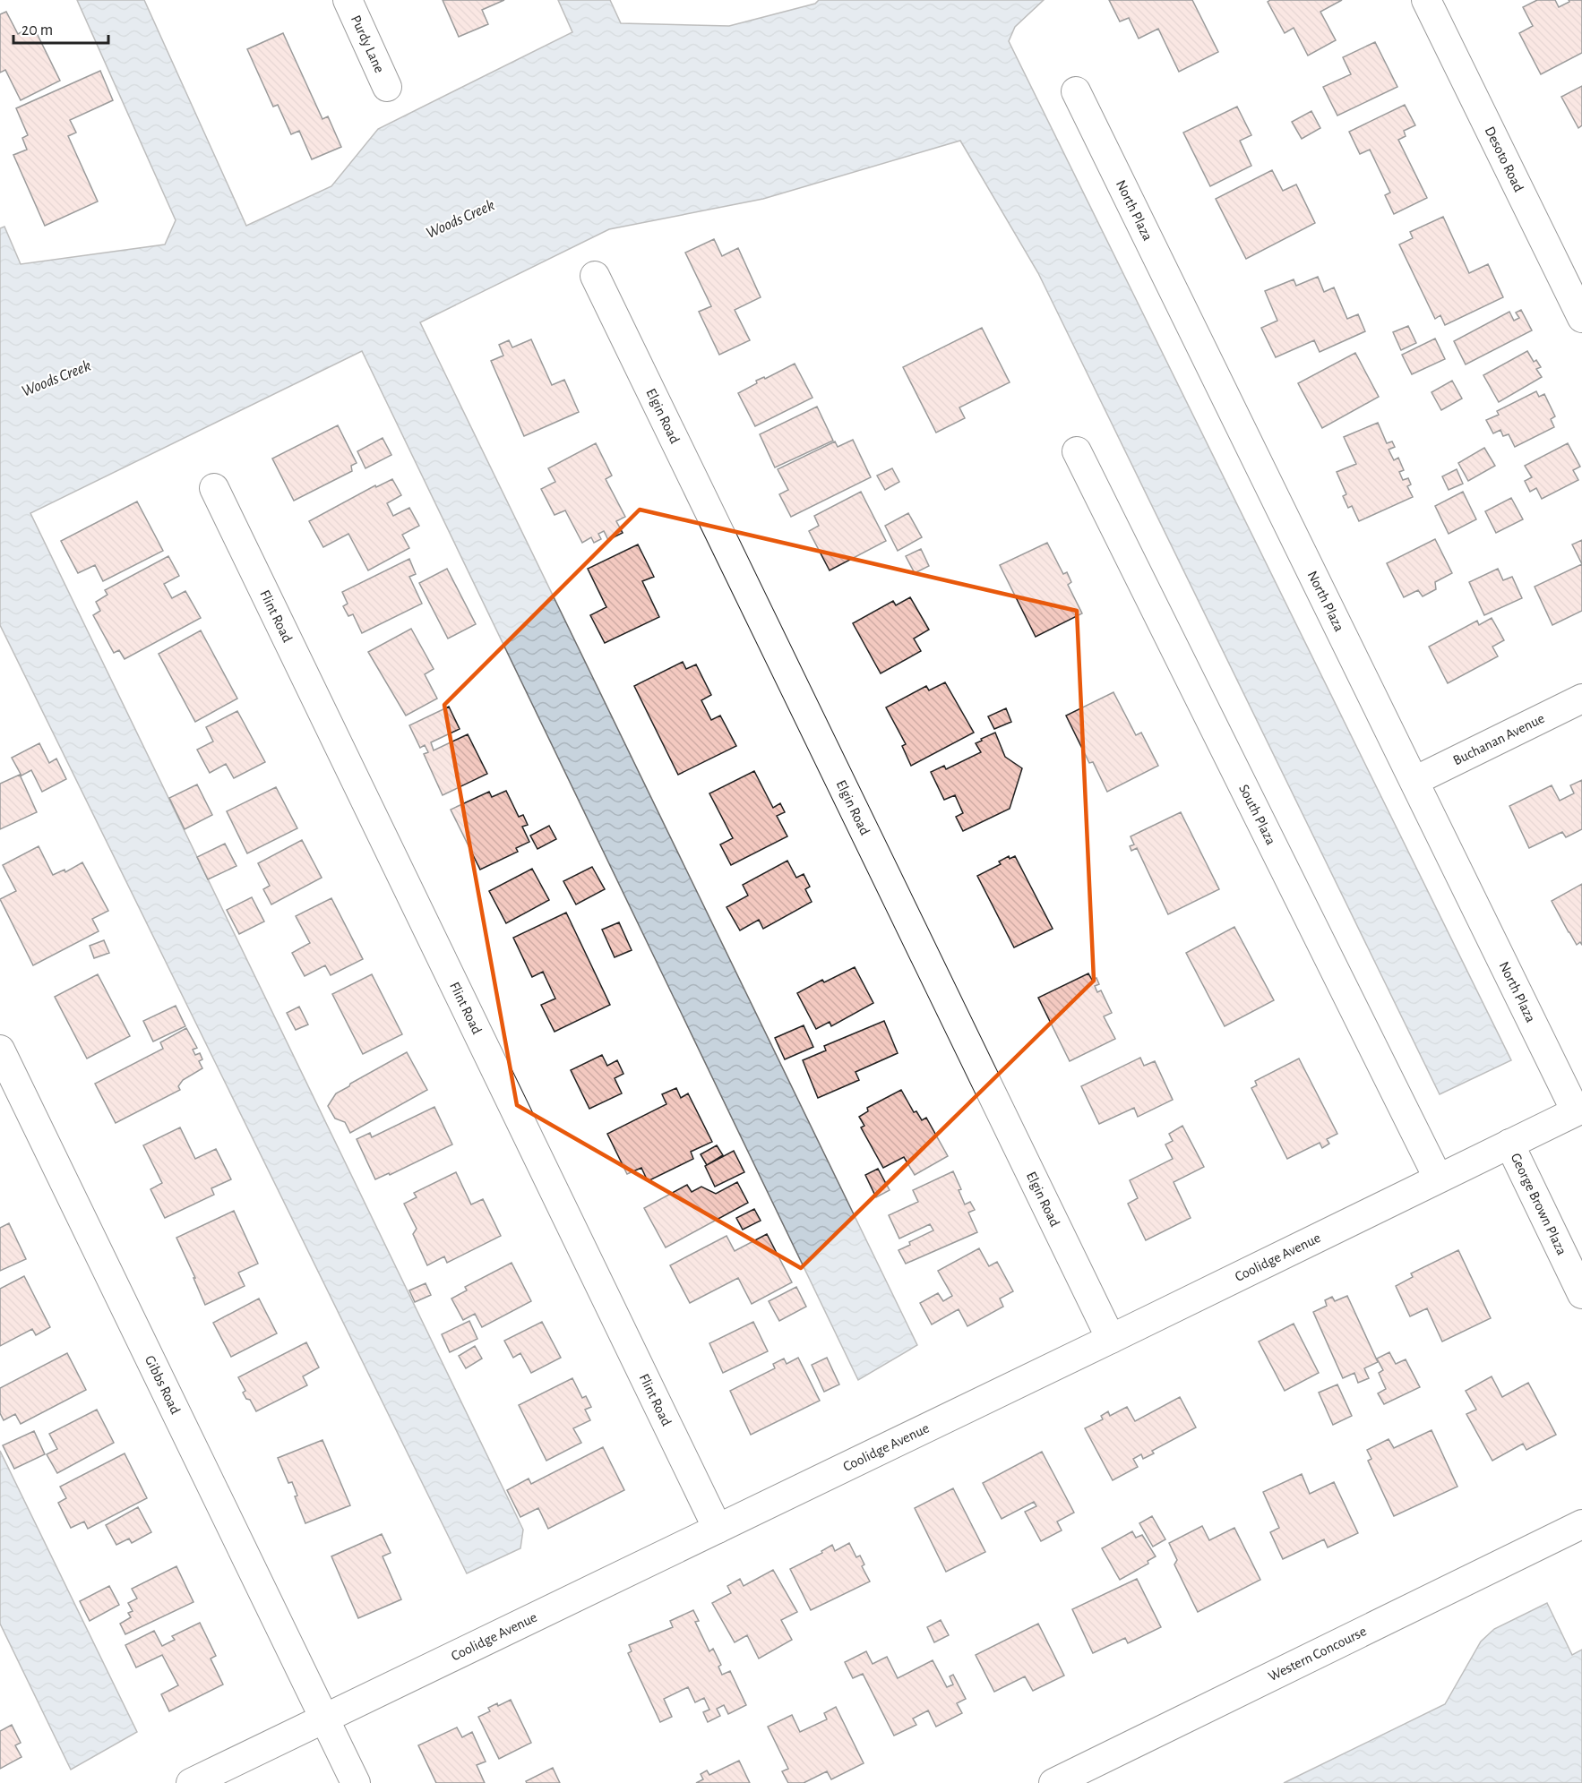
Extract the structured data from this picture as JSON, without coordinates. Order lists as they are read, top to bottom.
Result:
{
  "streets": {
    "street": [
      "Purdy Lane",
      "Desoto Road",
      "North Plaza",
      "Elgin Road",
      "Flint Road",
      "Buchanan Avenue",
      "South Plaza",
      "George Brown Plaza",
      "Coolidge Avenue",
      "Gibbs Road",
      "Western Concourse"
    ]
  },
  "crossings": [
    ["North Plaza", "Buchanan Avenue"],
    ["North Plaza", "Coolidge Avenue"],
    ["Elgin Road", "Coolidge Avenue"],
    ["Flint Road", "Coolidge Avenue"],
    ["South Plaza", "Coolidge Avenue"],
    ["George Brown Plaza", "Coolidge Avenue"],
    ["Coolidge Avenue", "Gibbs Road"]
  ],
  "water": ["Woods Creek"],
  "scale_bar": "20 m"
}
